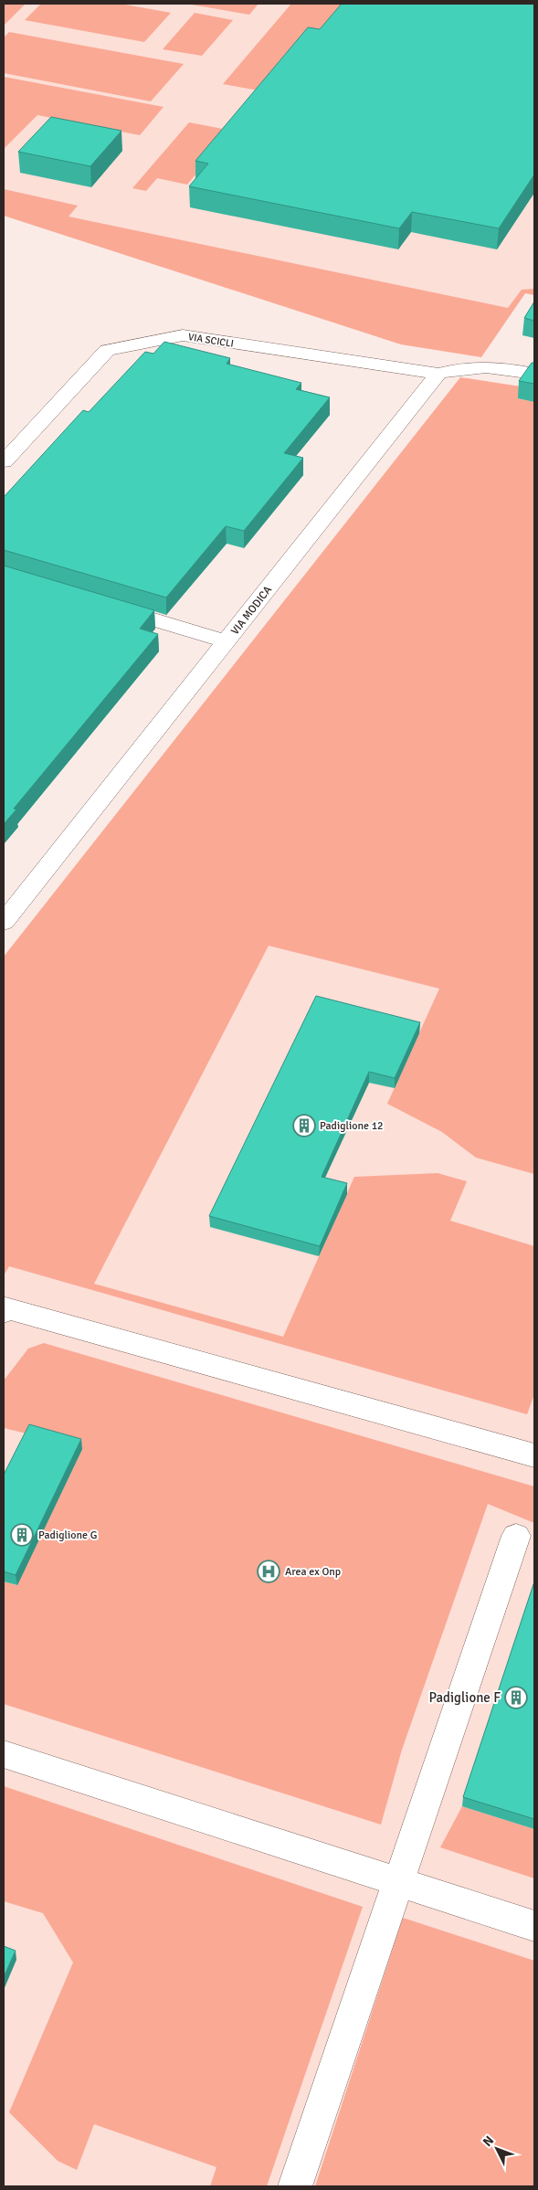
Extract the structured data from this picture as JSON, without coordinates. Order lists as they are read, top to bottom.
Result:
{
  "streets": {
    "street": ["VIA SCICLI", "VIA MODICA"]
  },
  "crossings": [
    ["VIA SCICLI", "VIA MODICA"]
  ],
  "places": {
    "building": ["Padiglione 12", "Padiglione G", "Padiglione F"],
    "hospital": ["Area ex Onp"]
  },
  "north": "top left"
}
